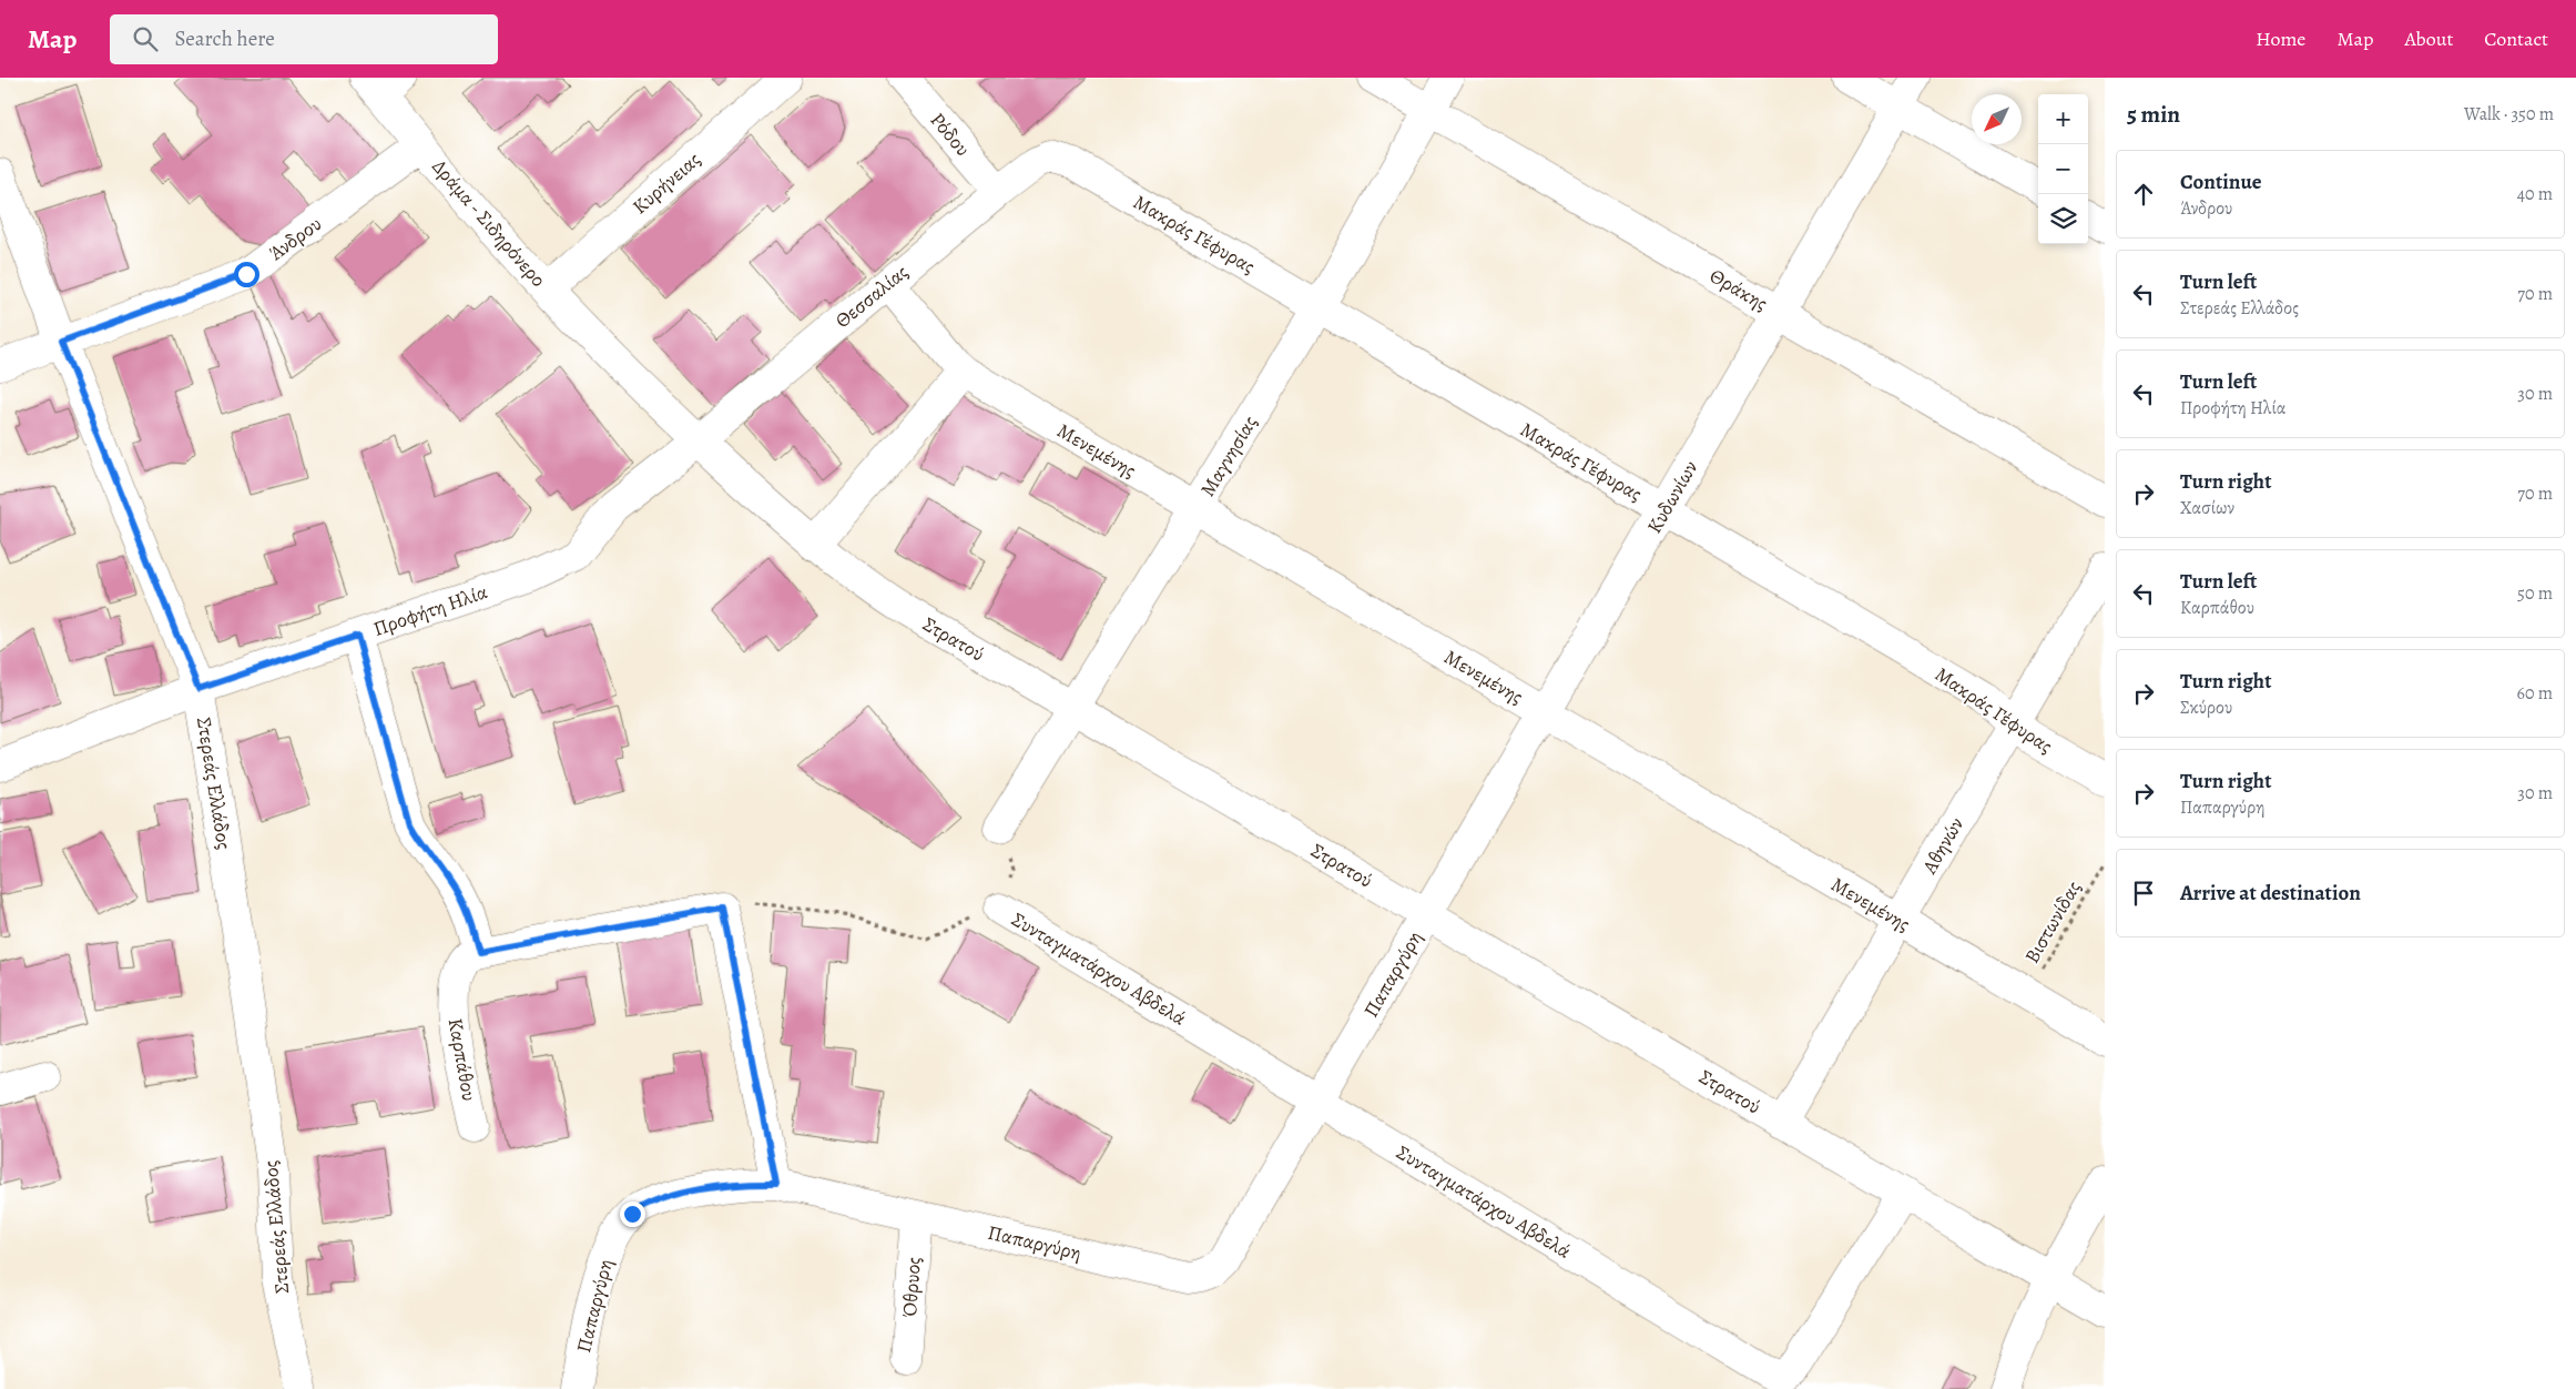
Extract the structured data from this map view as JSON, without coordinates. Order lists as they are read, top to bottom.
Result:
{
  "streets": {
    "street": [
      "Ρόδου",
      "Κυρήνειας",
      "Δράμα - Σιδηρόνερο",
      "Μακράς Γέφυρας",
      "Άνδρου",
      "Θράκης",
      "Θεσσαλίας",
      "Μενεμένης",
      "Μαγνησίας",
      "Κυδωνίων",
      "Προφήτη Ηλία",
      "Στρατού",
      "Στερεάς Ελλάδος",
      "Αθηνών",
      "Συνταγματάρχου Αβδελά",
      "Παπαργύρη",
      "Καρπάθου",
      "Όθρυος"
    ],
    "path": ["Βιστωνίδας"]
  },
  "crossings": [
    ["Ρόδου", "Θεσσαλίας"],
    ["Κυρήνειας", "Δράμα - Σιδηρόνερο"],
    ["Δράμα - Σιδηρόνερο", "Άνδρου"],
    ["Δράμα - Σιδηρόνερο", "Στρατού"],
    ["Μακράς Γέφυρας", "Θεσσαλίας"],
    ["Μακράς Γέφυρας", "Μαγνησίας"],
    ["Μακράς Γέφυρας", "Κυδωνίων"],
    ["Μακράς Γέφυρας", "Αθηνών"],
    ["Άνδρου", "Στερεάς Ελλάδος"],
    ["Θράκης", "Μαγνησίας"],
    ["Θράκης", "Κυδωνίων"],
    ["Θεσσαλίας", "Μενεμένης"],
    ["Θεσσαλίας", "Προφήτη Ηλία"],
    ["Θεσσαλίας", "Στρατού"],
    ["Μενεμένης", "Μαγνησίας"],
    ["Μενεμένης", "Κυδωνίων"],
    ["Μενεμένης", "Αθηνών"],
    ["Μενεμένης", "Βιστωνίδας"],
    ["Μαγνησίας", "Στρατού"],
    ["Κυδωνίων", "Στρατού"],
    ["Κυδωνίων", "Παπαργύρη"],
    ["Προφήτη Ηλία", "Στρατού"],
    ["Προφήτη Ηλία", "Στερεάς Ελλάδος"],
    ["Στρατού", "Αθηνών"],
    ["Στρατού", "Συνταγματάρχου Αβδελά"],
    ["Στρατού", "Παπαργύρη"],
    ["Συνταγματάρχου Αβδελά", "Παπαργύρη"],
    ["Παπαργύρη", "Όθρυος"]
  ],
  "north": "bottom left",
  "page": {
    "header": "Map",
    "search": "Search here",
    "nav": [
      "Home",
      "Map",
      "About",
      "Contact"
    ],
    "heading": ["5 min", "Walk · 350 m"],
    "map_buttons": ["+", "−"],
    "list": [
      ["Continue", "Άνδρου", "40 m"],
      ["Turn left", "Στερεάς Ελλάδος", "70 m"],
      ["Turn left", "Προφήτη Ηλία", "30 m"],
      ["Turn right", "Χασίων", "70 m"],
      ["Turn left", "Καρπάθου", "50 m"],
      ["Turn right", "Σκύρου", "60 m"],
      ["Turn right", "Παπαργύρη", "30 m"],
      "Arrive at destination"
    ]
  }
}
